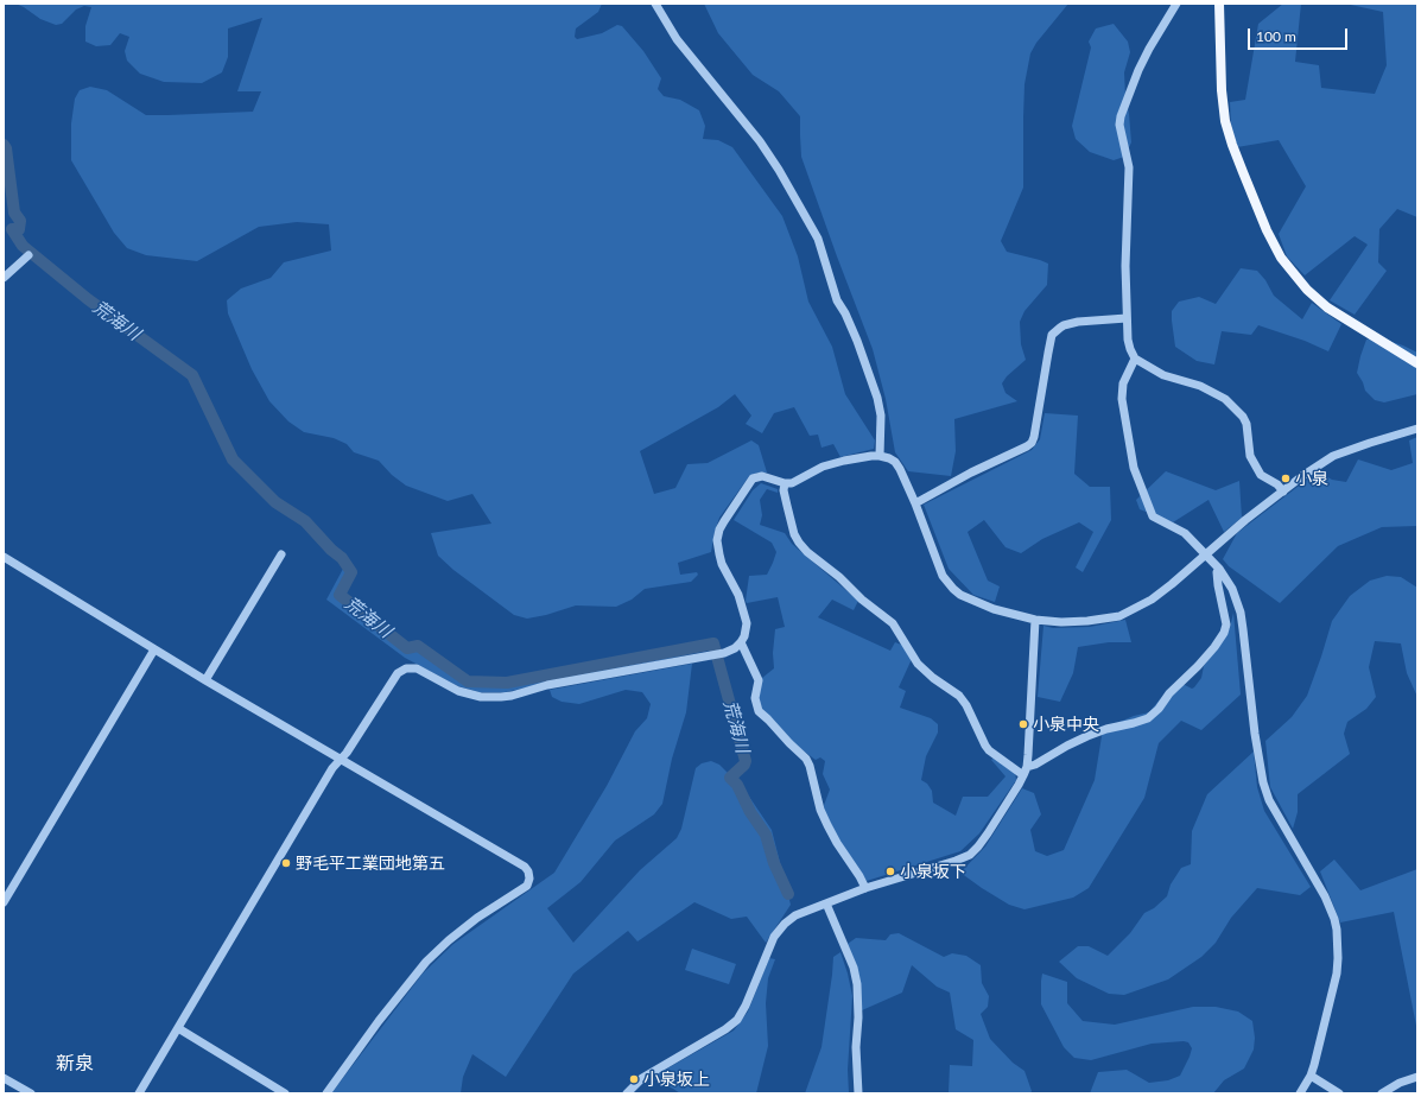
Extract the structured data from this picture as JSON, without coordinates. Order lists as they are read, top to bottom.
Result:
{
  "districts": ["新泉"],
  "water": ["荒海川"],
  "places": [
    "小泉",
    "小泉中央",
    "野毛平工業団地第五",
    "小泉坂下",
    "小泉坂上"
  ],
  "scale_bar": "100 m"
}
